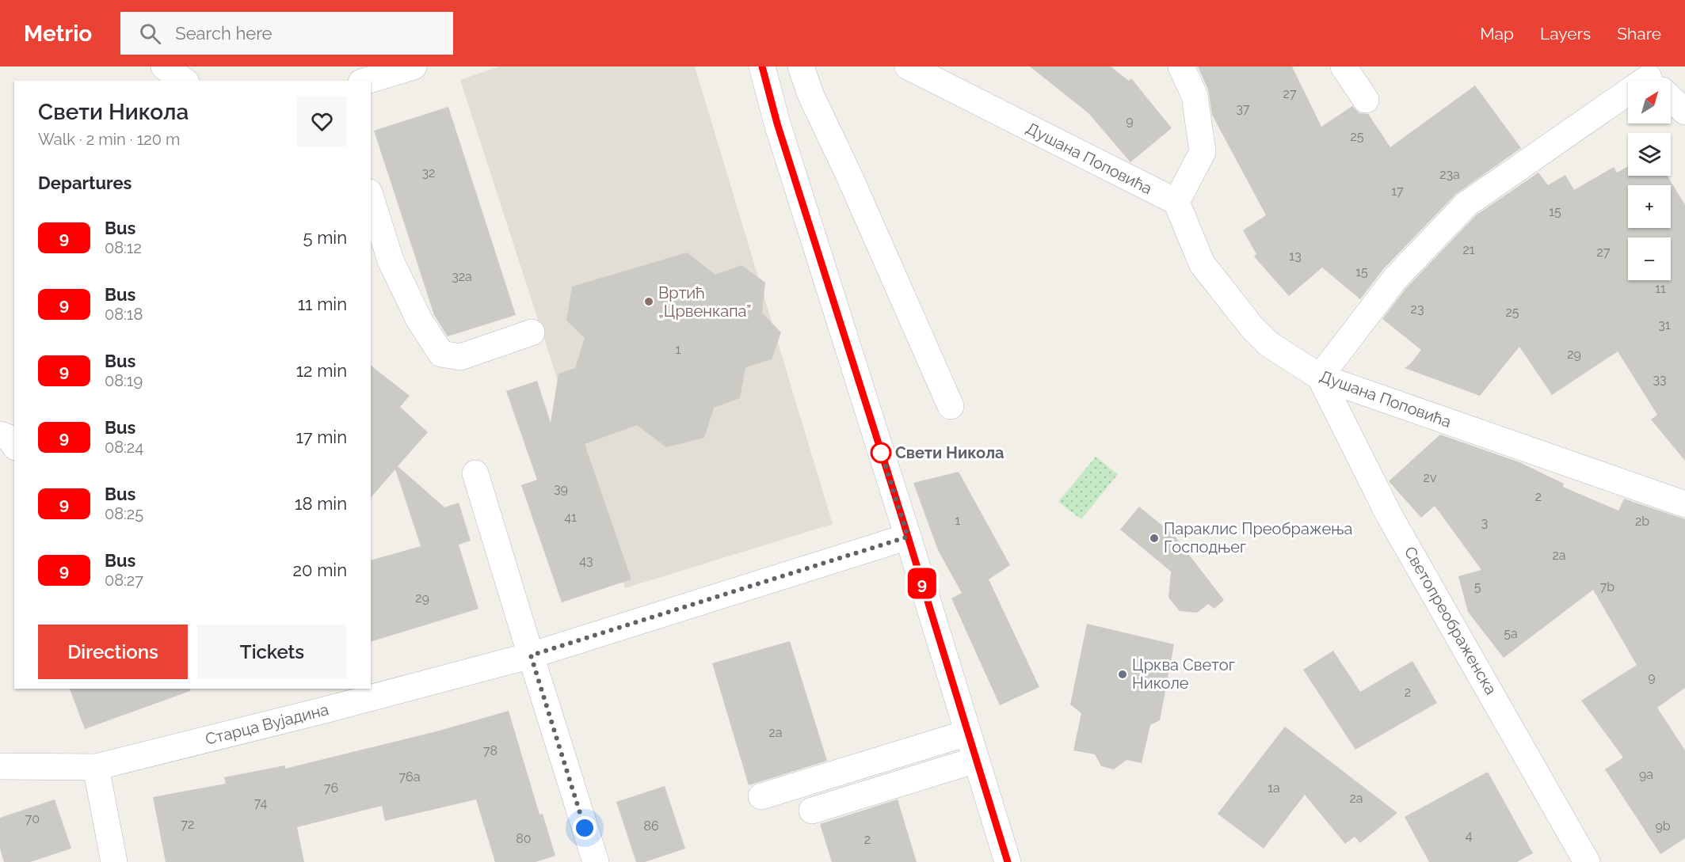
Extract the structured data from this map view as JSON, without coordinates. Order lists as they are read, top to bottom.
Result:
{
  "streets": {
    "street": ["Душана Поповића", "Светопреображенска", "Старца Вујадина"]
  },
  "crossings": [
    ["Душана Поповића", "Светопреображенска"]
  ],
  "places": [
    "Вртић „Црвенкапа”",
    "Свети Никола",
    "Параклис Преображења Господњег",
    "Црква Светог Николе"
  ],
  "lines": ["bus line 9"],
  "house_numbers": [
    "27",
    "37",
    "9",
    "25",
    "32",
    "23a",
    "17",
    "15",
    "21",
    "27",
    "13",
    "15",
    "32a",
    "11",
    "23",
    "25",
    "31",
    "1",
    "29",
    "33",
    "2v",
    "39",
    "2",
    "41",
    "1",
    "2b",
    "3",
    "2a",
    "43",
    "5",
    "7b",
    "29",
    "5a",
    "9",
    "2",
    "2a",
    "78",
    "9a",
    "76a",
    "76",
    "1a",
    "2a",
    "74",
    "70",
    "72",
    "86",
    "9b",
    "4",
    "80",
    "2"
  ],
  "north": "top right",
  "page": {
    "header": "Metrio",
    "search": "Search here",
    "nav": ["Map", "Layers", "Share"],
    "on_map": "9",
    "map_buttons": ["+", "−"],
    "heading": [
      ["Свети Никола", "Walk · 2 min · 120 m"],
      "Departures"
    ],
    "list": [
      {
        "mark": "9",
        "name": "Bus",
        "note": "08:12",
        "value": "5 min"
      },
      {
        "mark": "9",
        "name": "Bus",
        "note": "08:18",
        "value": "11 min"
      },
      {
        "mark": "9",
        "name": "Bus",
        "note": "08:19",
        "value": "12 min"
      },
      {
        "mark": "9",
        "name": "Bus",
        "note": "08:24",
        "value": "17 min"
      },
      {
        "mark": "9",
        "name": "Bus",
        "note": "08:25",
        "value": "18 min"
      },
      {
        "mark": "9",
        "name": "Bus",
        "note": "08:27",
        "value": "20 min"
      }
    ],
    "buttons": ["Directions", "Tickets"]
  }
}
